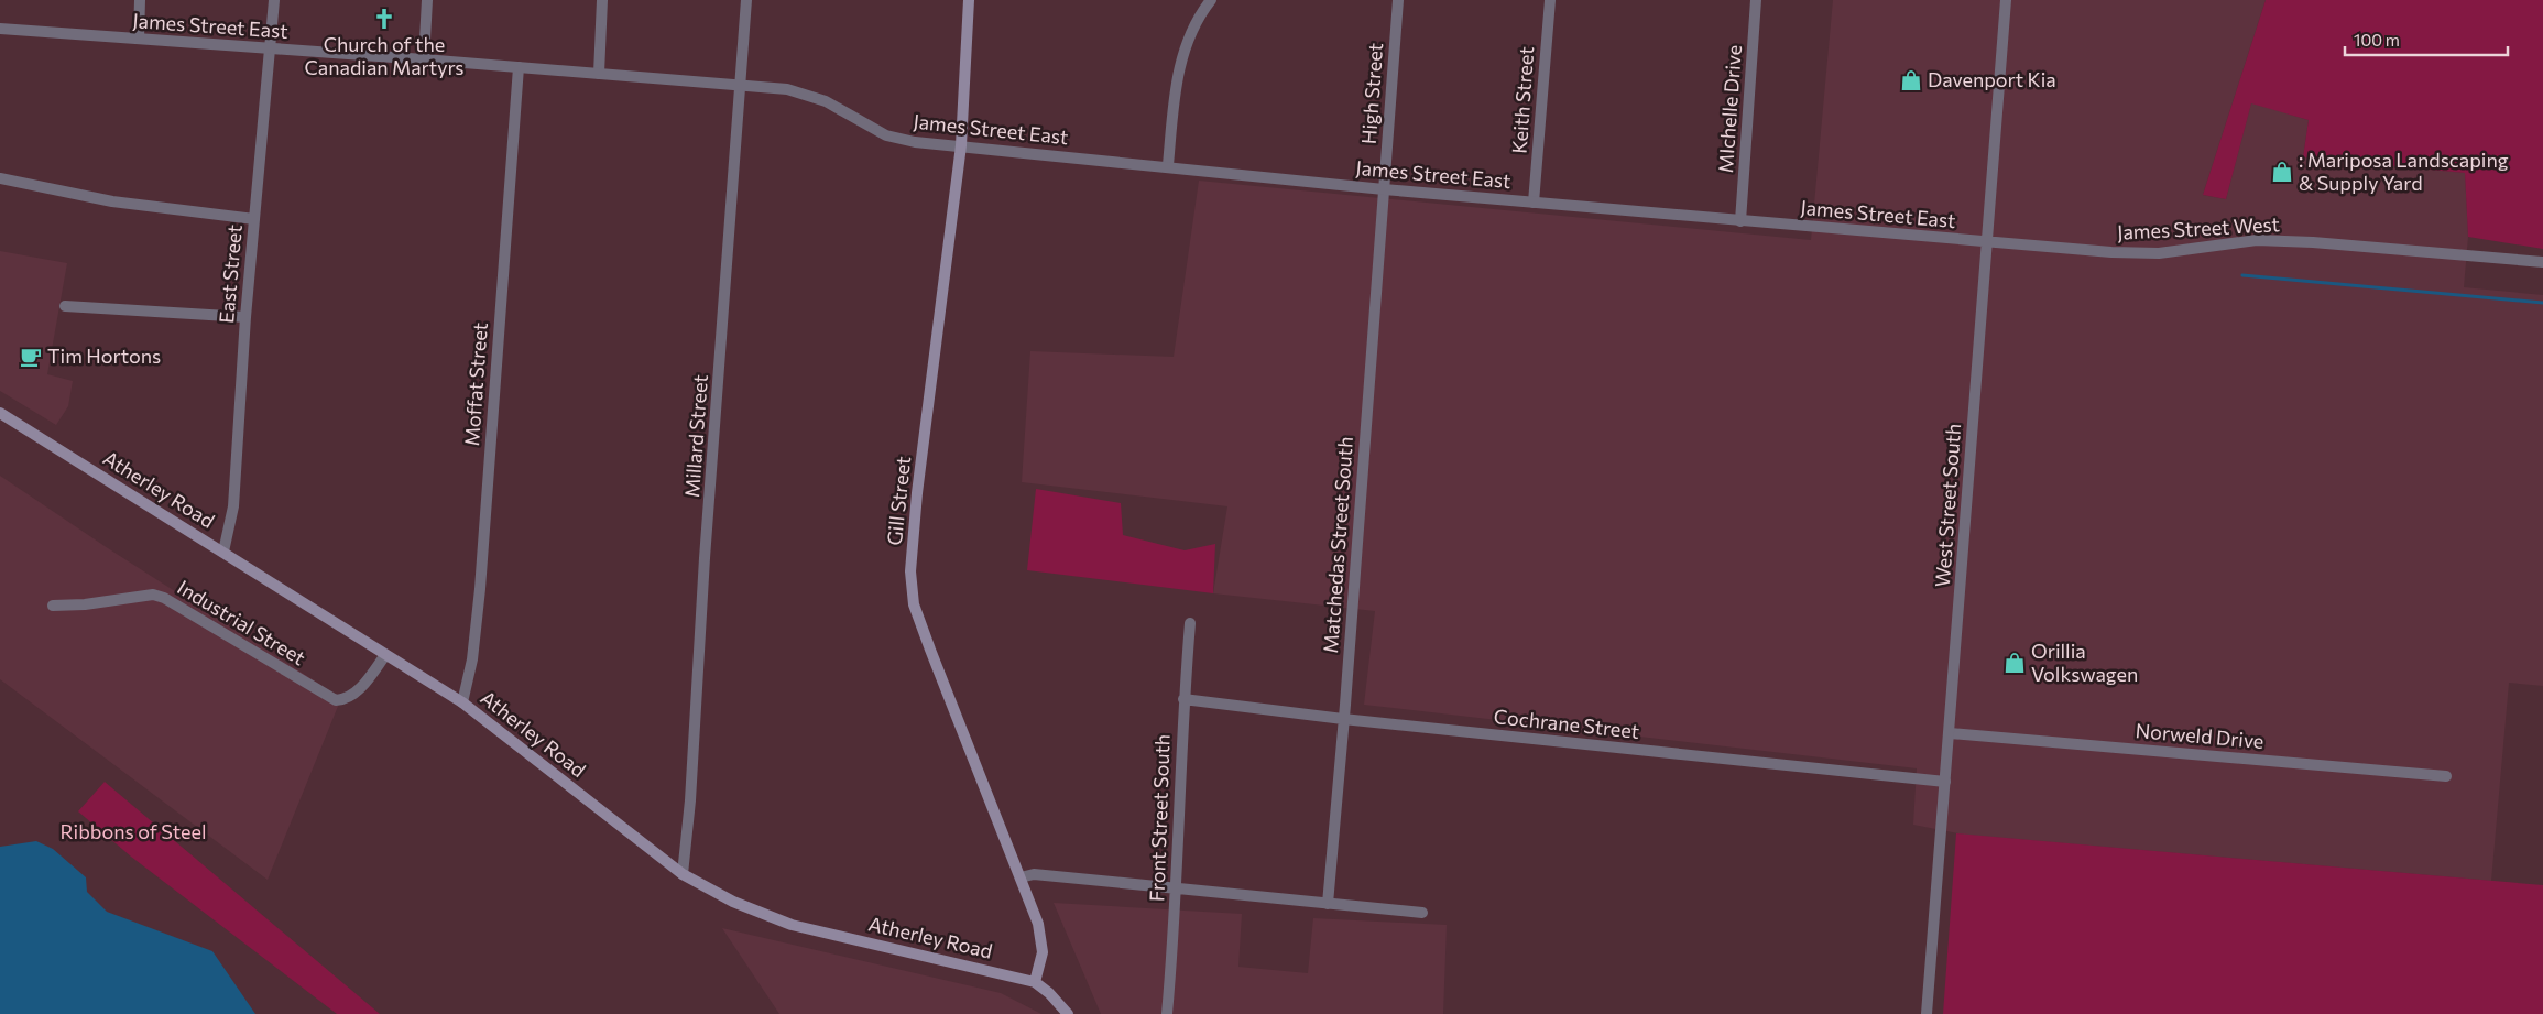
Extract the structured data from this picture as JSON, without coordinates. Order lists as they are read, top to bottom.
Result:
{
  "streets": {
    "main road": ["Atherley Road", "Gill Street"],
    "street": [
      "James Street East",
      "High Street",
      "Keith Street",
      "MIchelle Drive",
      "James Street West",
      "East Street",
      "Moffat Street",
      "Millard Street",
      "West Street South",
      "Matchedas Street South",
      "Industrial Street",
      "Cochrane Street",
      "Norweld Drive",
      "Front Street South"
    ]
  },
  "crossings": [
    ["James Street East", "High Street"],
    ["James Street East", "Keith Street"],
    ["James Street East", "MIchelle Drive"],
    ["James Street East", "James Street West"],
    ["James Street East", "East Street"],
    ["James Street East", "Moffat Street"],
    ["James Street East", "Millard Street"],
    ["James Street East", "Gill Street"],
    ["James Street East", "West Street South"],
    ["James Street East", "Matchedas Street South"],
    ["High Street", "Matchedas Street South"],
    ["James Street West", "West Street South"],
    ["East Street", "Atherley Road"],
    ["Moffat Street", "Atherley Road"],
    ["Millard Street", "Atherley Road"],
    ["Atherley Road", "Gill Street"],
    ["Atherley Road", "Industrial Street"],
    ["West Street South", "Cochrane Street"],
    ["West Street South", "Norweld Drive"],
    ["Matchedas Street South", "Cochrane Street"],
    ["Cochrane Street", "Front Street South"]
  ],
  "parks": ["Ribbons of Steel"],
  "places": {
    "church": ["Church of the Canadian Martyrs"],
    "shop": ["Davenport Kia", ": Mariposa Landscaping & Supply Yard", "Orillia Volkswagen"],
    "cafe": ["Tim Hortons"]
  },
  "scale_bar": "100 m"
}
